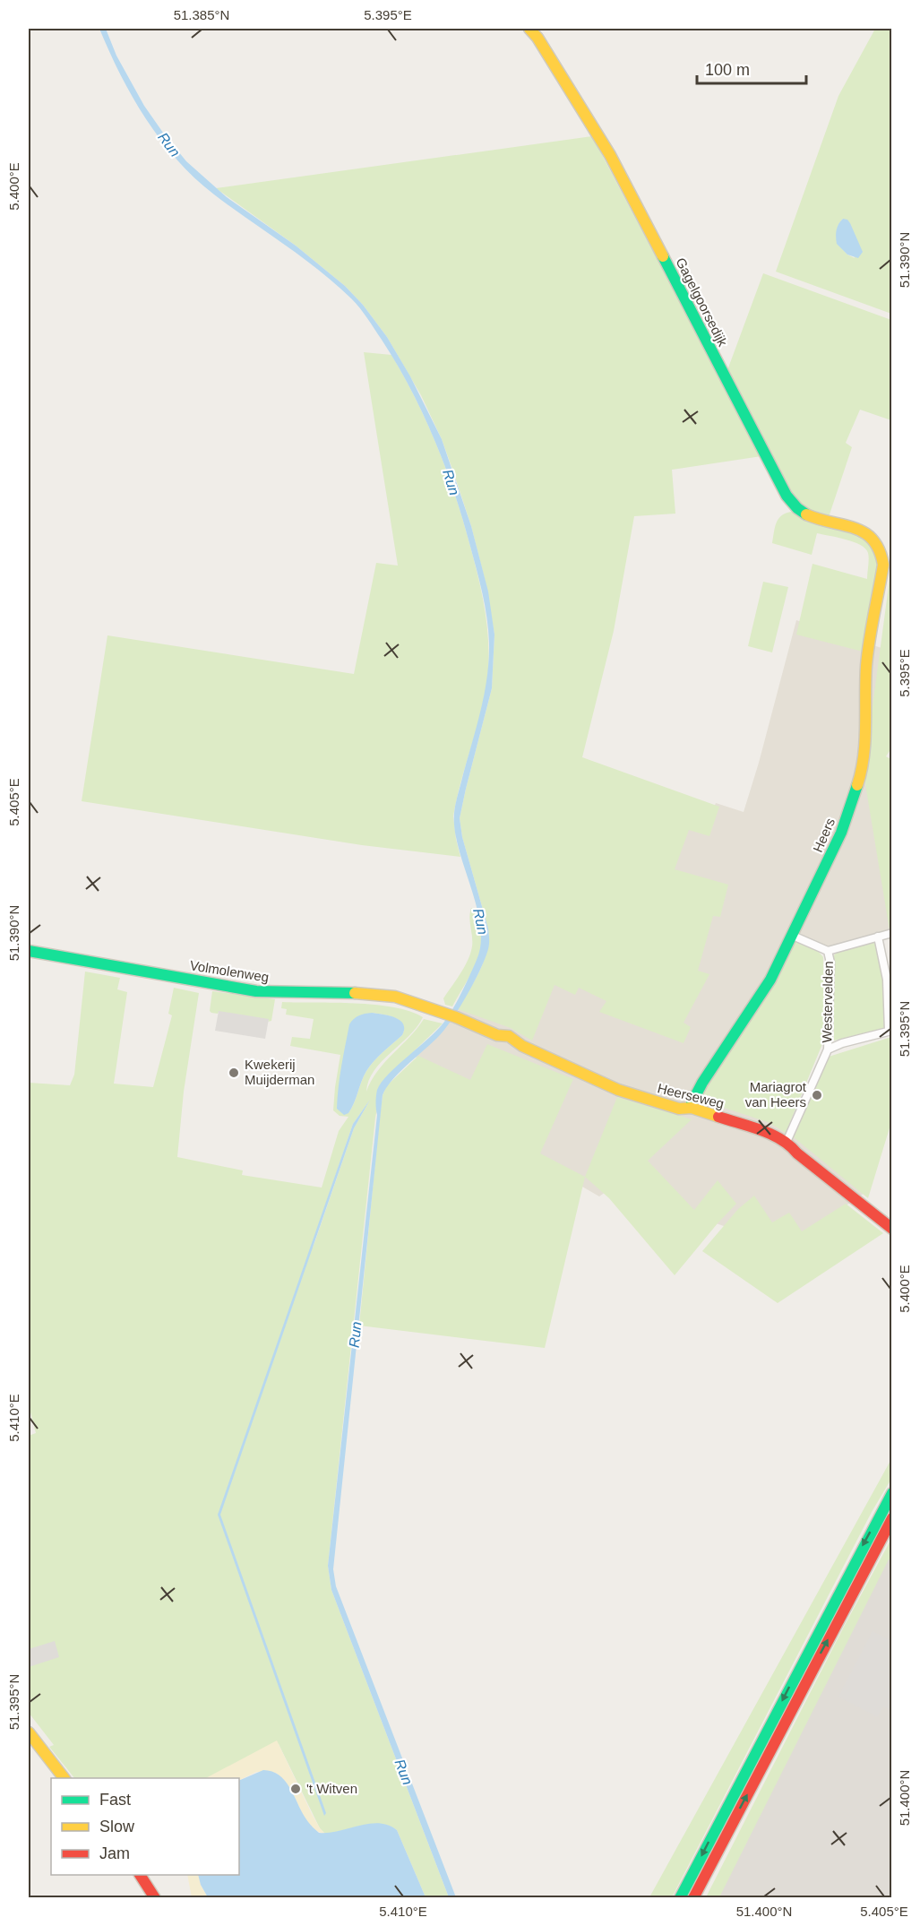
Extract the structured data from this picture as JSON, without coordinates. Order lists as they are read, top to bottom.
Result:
{
  "streets": {
    "main road": [
      "Gagelgoorsedijk",
      "Heers",
      "Volmolenweg",
      "Heerseweg"
    ],
    "street": ["Westervelden"]
  },
  "crossings": [
    ["Gagelgoorsedijk", "Heers"],
    ["Heers", "Westervelden"],
    ["Heers", "Heerseweg"],
    ["Volmolenweg", "Heerseweg"],
    ["Westervelden", "Heerseweg"]
  ],
  "water": ["Run"],
  "places": ["Kwekerij Muijderman", "Mariagrot van Heers", "'t Witven"],
  "legend": ["Fast", "Slow", "Jam"],
  "scale_bar": "100 m",
  "coordinates": [
    "51.385°N",
    "5.395°E",
    "5.400°E",
    "51.390°N",
    "5.405°E",
    "51.395°N",
    "5.410°E",
    "51.400°N"
  ]
}
